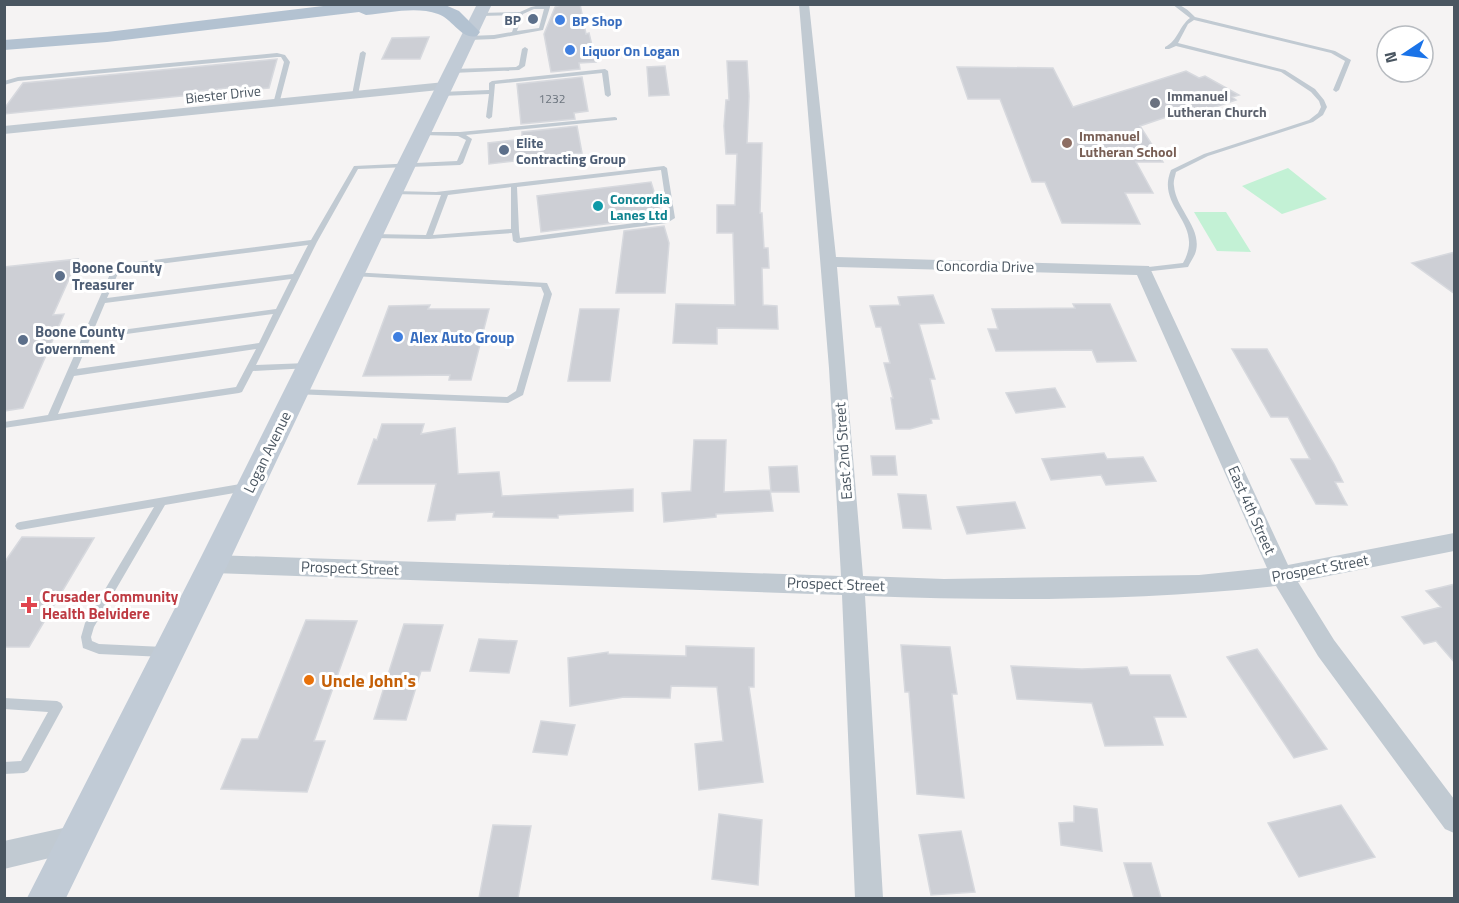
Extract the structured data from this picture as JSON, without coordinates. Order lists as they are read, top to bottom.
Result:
{
  "streets": {
    "main road": ["Logan Avenue"],
    "street": [
      "Biester Drive",
      "Concordia Drive",
      "East 2nd Street",
      "East 4th Street",
      "Prospect Street"
    ]
  },
  "crossings": [
    ["Biester Drive", "Logan Avenue"],
    ["Concordia Drive", "East 2nd Street"],
    ["Concordia Drive", "East 4th Street"],
    ["East 2nd Street", "Prospect Street"],
    ["Logan Avenue", "Prospect Street"],
    ["East 4th Street", "Prospect Street"]
  ],
  "places": {
    "other": [
      "BP",
      "BP Shop",
      "Liquor On Logan",
      "Immanuel Lutheran Church",
      "Immanuel Lutheran School",
      "Elite Contracting Group",
      "Concordia Lanes Ltd",
      "Boone County Treasurer",
      "Alex Auto Group",
      "Boone County Government",
      "Uncle John's"
    ],
    "health": ["Crusader Community Health Belvidere"]
  },
  "house_numbers": ["1232"],
  "north": "left"
}
